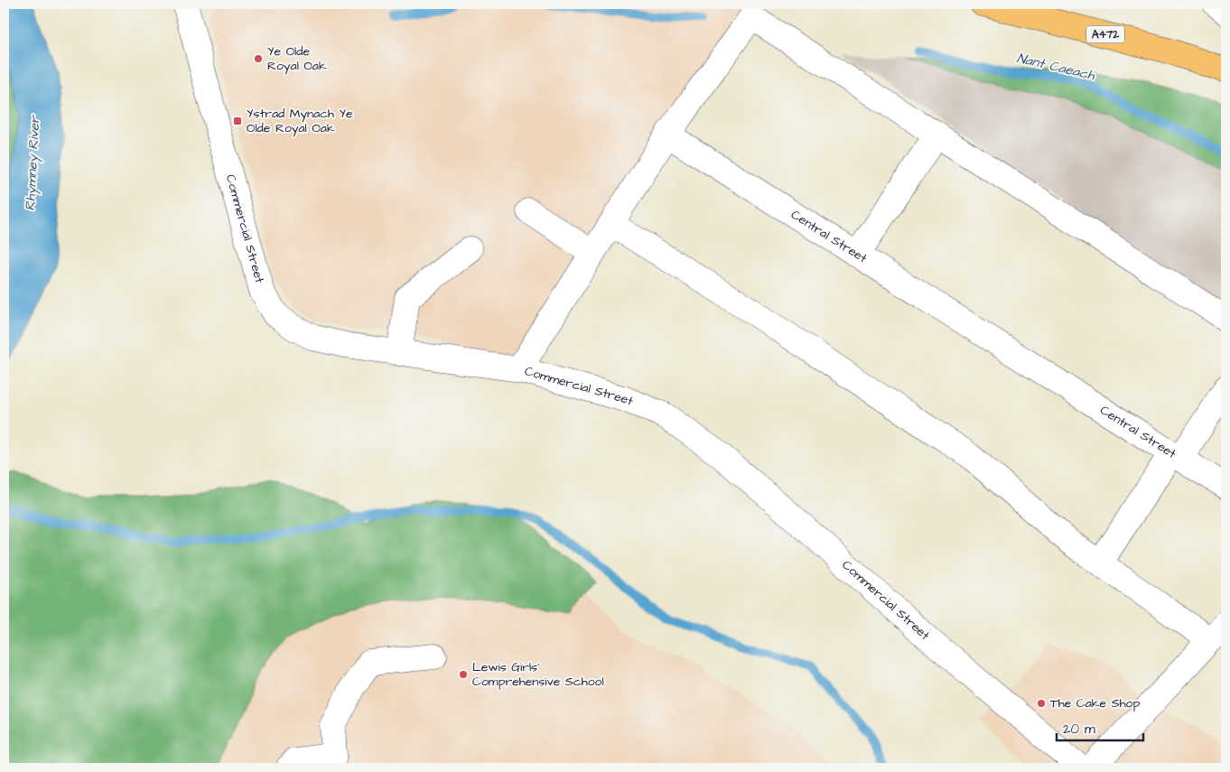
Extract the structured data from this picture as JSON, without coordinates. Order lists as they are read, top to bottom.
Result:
{
  "streets": {
    "main road": ["A472"],
    "street": ["Commercial Street", "Central Street"]
  },
  "water": ["Nant Caeach", "Rhymney River"],
  "places": {
    "other": ["Ye Olde Royal Oak", "Lewis Girls' Comprehensive School", "The Cake Shop"],
    "transit": ["Ystrad Mynach Ye Olde Royal Oak"]
  },
  "scale_bar": "20 m"
}
